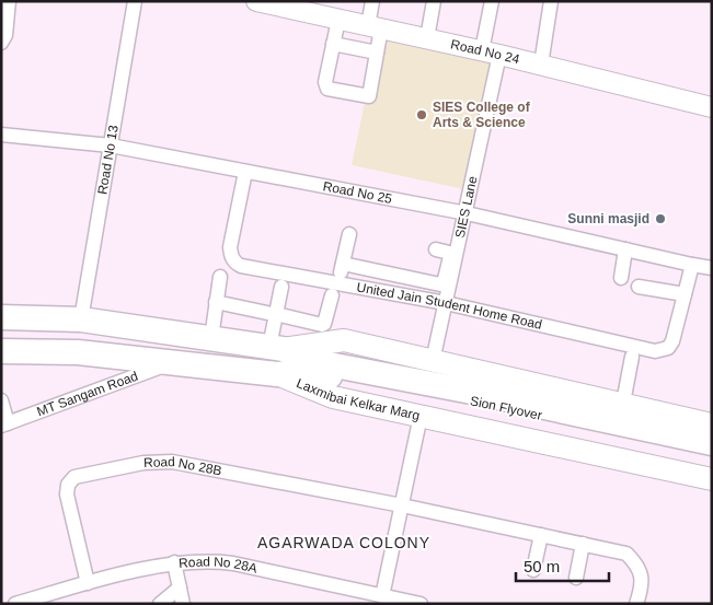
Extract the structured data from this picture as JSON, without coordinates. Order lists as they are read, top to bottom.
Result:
{
  "streets": {
    "highway": ["Laxmibai Kelkar Marg", "Sion Flyover"],
    "street": [
      "Road No 24",
      "Road No 13",
      "Road No 25",
      "SIES Lane",
      "United Jain Student Home Road",
      "MT Sangam Road",
      "Road No 28B",
      "Road No 28A"
    ]
  },
  "crossings": [
    ["Road No 24", "SIES Lane"],
    ["Road No 13", "Road No 25"],
    ["Road No 13", "Laxmibai Kelkar Marg"],
    ["Road No 25", "SIES Lane"],
    ["Road No 25", "United Jain Student Home Road"],
    ["SIES Lane", "United Jain Student Home Road"],
    ["SIES Lane", "Laxmibai Kelkar Marg"],
    ["MT Sangam Road", "Laxmibai Kelkar Marg"],
    ["Laxmibai Kelkar Marg", "Sion Flyover"],
    ["Road No 28B", "Road No 28A"]
  ],
  "districts": ["AGARWADA COLONY"],
  "places": ["SIES College of Arts & Science", "Sunni masjid"],
  "scale_bar": "50 m"
}
